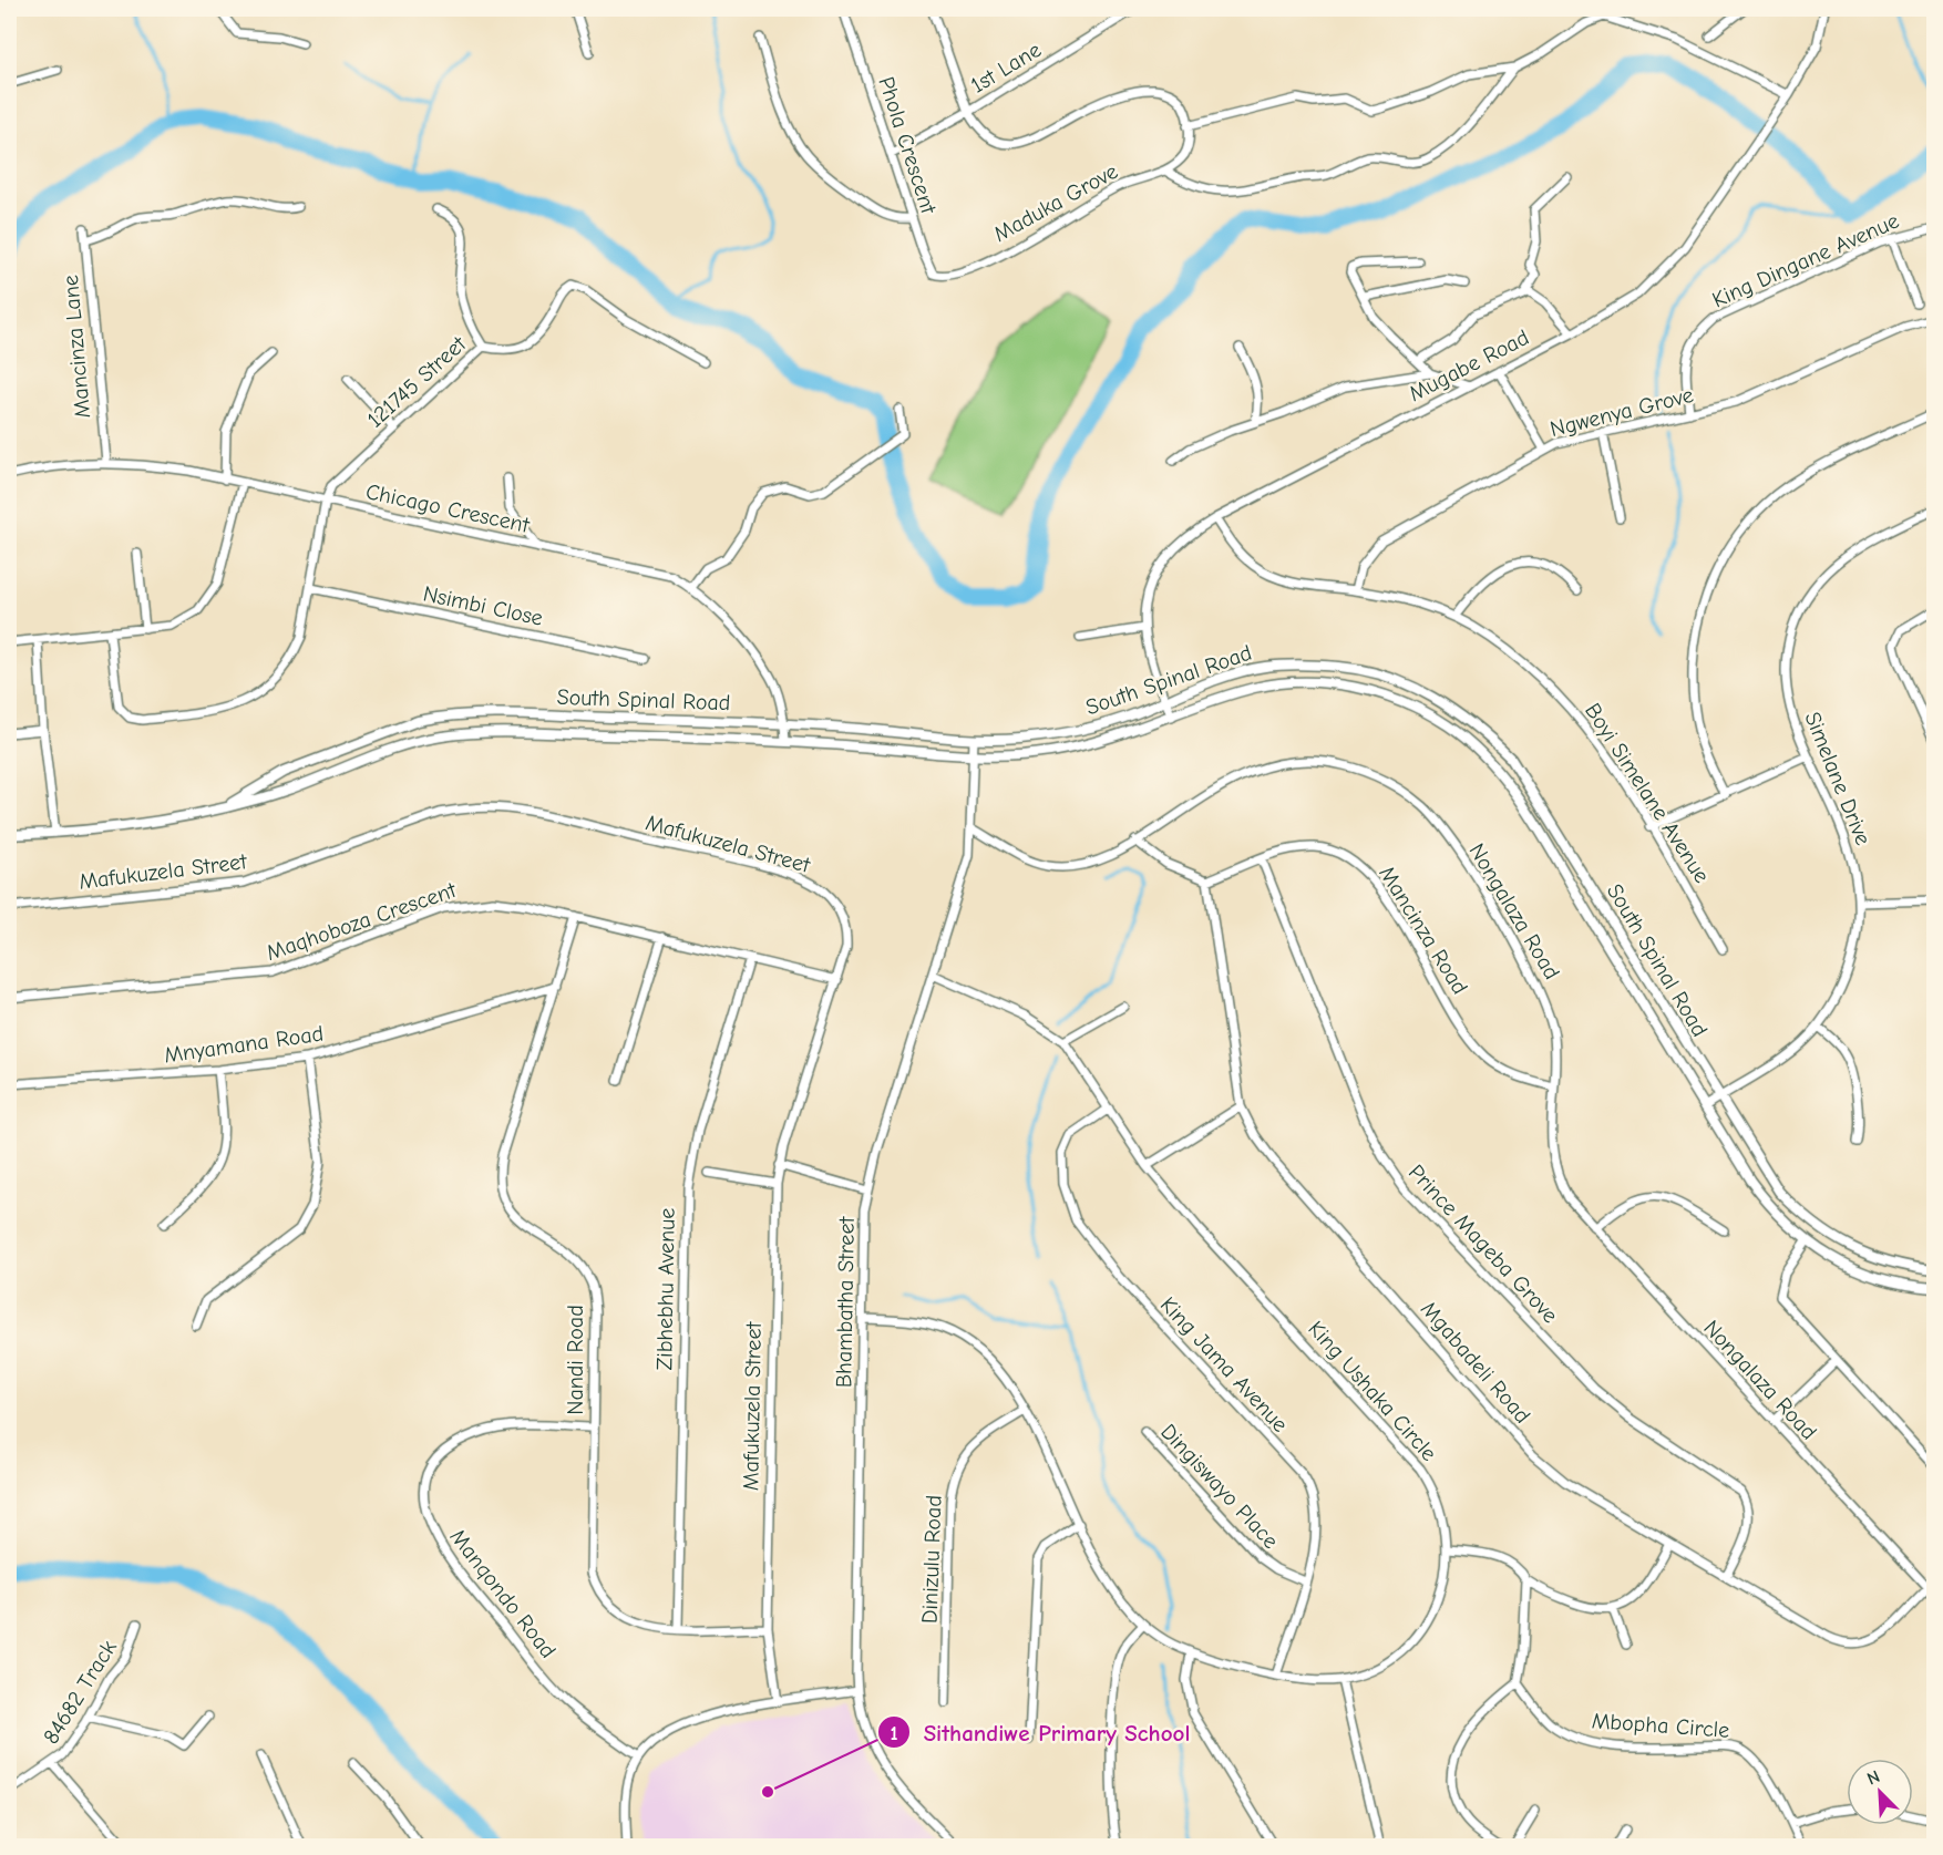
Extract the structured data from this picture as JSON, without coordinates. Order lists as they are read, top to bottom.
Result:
{
  "streets": {
    "street": [
      "1st Lane",
      "Phola Crescent",
      "Maduka Grove",
      "King Dingane Avenue",
      "Mancinza Lane",
      "Mugabe Road",
      "121745 Street",
      "Ngwenya Grove",
      "Chicago Crescent",
      "Nsimbi Close",
      "South Spinal Road",
      "Simelane Drive",
      "Boyi Simelane Avenue",
      "Mafukuzela Street",
      "Nongalaza Road",
      "Maqhoboza Crescent",
      "Mancinza Road",
      "Mnyamana Road",
      "Prince Mageba Grove",
      "Zibhebhu Avenue",
      "Bhambatha Street",
      "Nandi Road",
      "Mgabadeli Road",
      "King Jama Avenue",
      "King Ushaka Circle",
      "Dingiswayo Place",
      "Dinizulu Road",
      "Manqondo Road",
      "84682 Track",
      "Mbopha Circle"
    ]
  },
  "crossings": [
    ["1st Lane", "Phola Crescent"],
    ["Phola Crescent", "Maduka Grove"],
    ["King Dingane Avenue", "Ngwenya Grove"],
    ["Mancinza Lane", "Chicago Crescent"],
    ["Mugabe Road", "South Spinal Road"],
    ["Mugabe Road", "Boyi Simelane Avenue"],
    ["121745 Street", "Chicago Crescent"],
    ["Ngwenya Grove", "Boyi Simelane Avenue"],
    ["Chicago Crescent", "South Spinal Road"],
    ["South Spinal Road", "Simelane Drive"],
    ["South Spinal Road", "Bhambatha Street"],
    ["Mafukuzela Street", "Maqhoboza Crescent"],
    ["Mafukuzela Street", "Nandi Road"],
    ["Nongalaza Road", "Mancinza Road"],
    ["Nongalaza Road", "Bhambatha Street"],
    ["Nongalaza Road", "Mgabadeli Road"],
    ["Maqhoboza Crescent", "Zibhebhu Avenue"],
    ["Maqhoboza Crescent", "Nandi Road"],
    ["Mancinza Road", "Prince Mageba Grove"],
    ["Mancinza Road", "Mgabadeli Road"],
    ["Mnyamana Road", "Nandi Road"],
    ["Prince Mageba Grove", "Mgabadeli Road"],
    ["Zibhebhu Avenue", "Nandi Road"],
    ["Bhambatha Street", "King Ushaka Circle"],
    ["Nandi Road", "Manqondo Road"],
    ["King Jama Avenue", "King Ushaka Circle"],
    ["King Jama Avenue", "Dingiswayo Place"],
    ["King Ushaka Circle", "Dinizulu Road"]
  ],
  "places": ["Sithandiwe Primary School"],
  "north": "top left"
}
